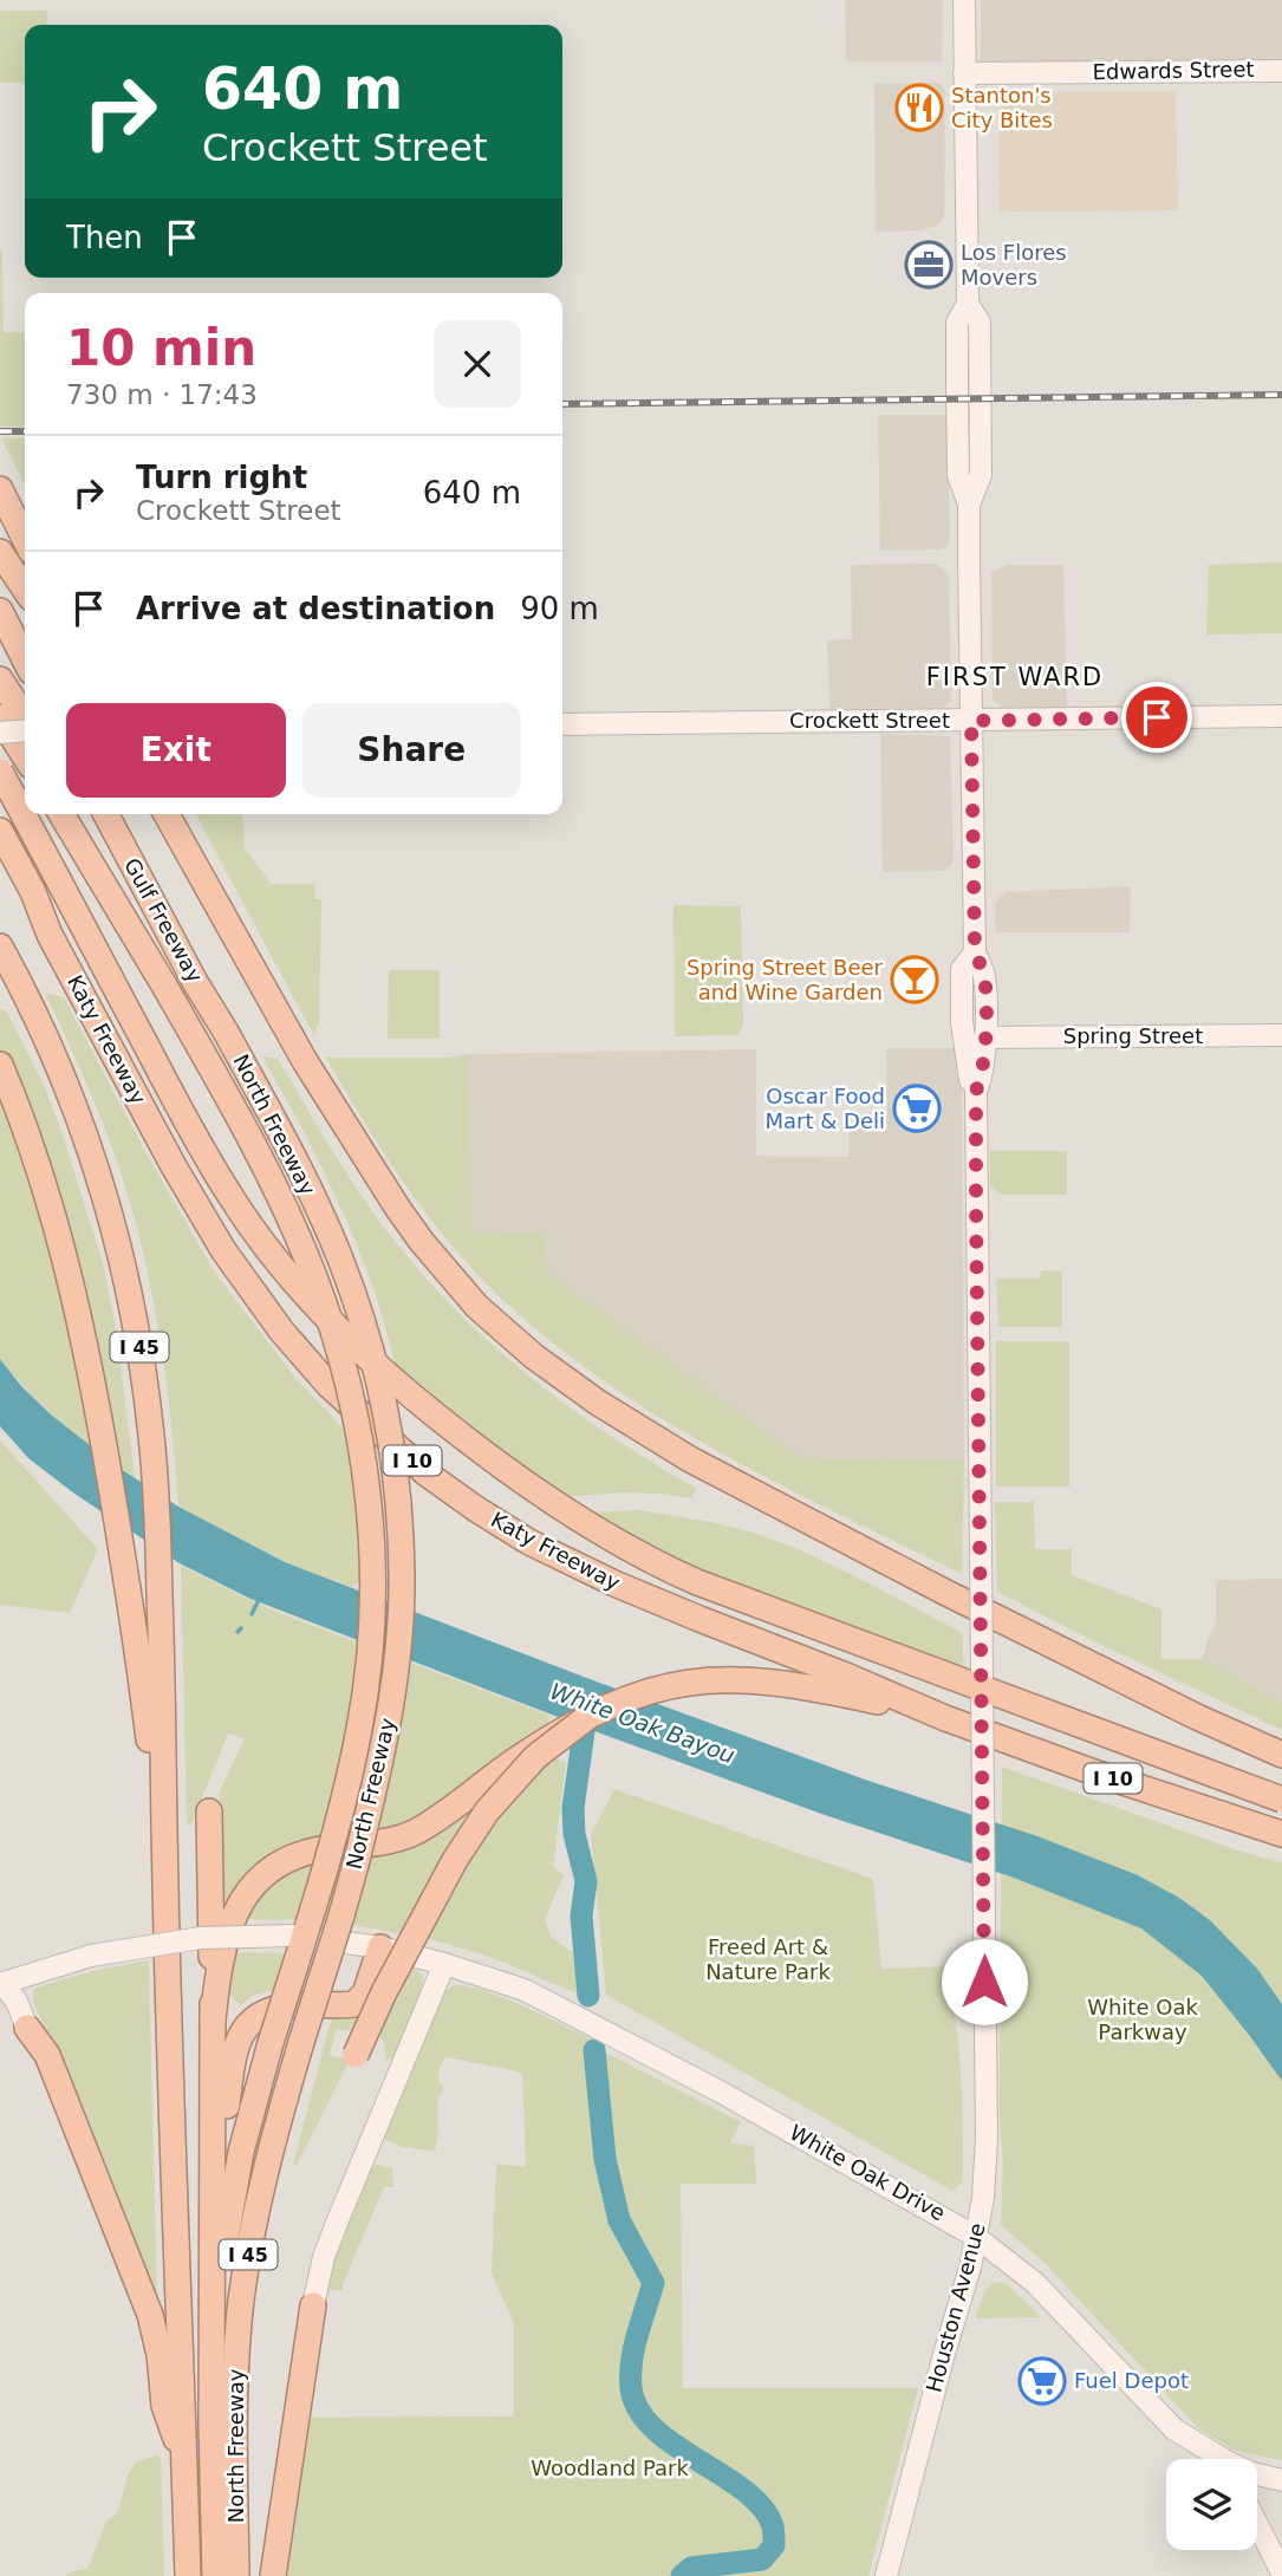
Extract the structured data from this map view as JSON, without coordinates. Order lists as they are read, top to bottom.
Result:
{
  "streets": {
    "highway": [
      "Gulf Freeway",
      "Katy Freeway",
      "North Freeway",
      "I 45",
      "I 10"
    ],
    "main road": [
      "Edwards Street",
      "Crockett Street",
      "Spring Street",
      "White Oak Drive",
      "Houston Avenue"
    ]
  },
  "crossings": [
    ["Edwards Street", "Houston Avenue"],
    ["Crockett Street", "Houston Avenue"],
    ["Gulf Freeway", "North Freeway"],
    ["Spring Street", "Houston Avenue"],
    ["White Oak Drive", "Houston Avenue"]
  ],
  "districts": ["FIRST WARD"],
  "water": ["White Oak Bayou"],
  "parks": ["Freed Art & Nature Park", "White Oak Parkway", "Woodland Park"],
  "places": {
    "restaurant": ["Stanton's City Bites"],
    "office": ["Los Flores Movers"],
    "bar": ["Spring Street Beer and Wine Garden"],
    "supermarket": ["Oscar Food Mart & Deli", "Fuel Depot"]
  },
  "page": {
    "turn": ["640 m", "Crockett Street"],
    "then": "Then",
    "heading": ["10 min", "730 m · 17:43"],
    "list": [
      {
        "name": "Turn right",
        "note": "Crockett Street",
        "value": "640 m"
      },
      {
        "name": "Arrive at destination",
        "value": "90 m"
      }
    ],
    "buttons": ["Exit", "Share"]
  }
}
